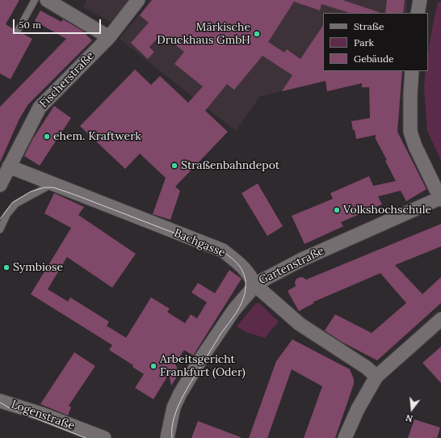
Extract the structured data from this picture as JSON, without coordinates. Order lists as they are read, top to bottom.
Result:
{
  "streets": {
    "street": [
      "Fischerstraße",
      "Bachgasse",
      "Gartenstraße",
      "Logenstraße"
    ]
  },
  "crossings": [
    ["Fischerstraße", "Bachgasse"],
    ["Bachgasse", "Gartenstraße"]
  ],
  "places": [
    "Märkische Druckhaus GmbH",
    "ehem. Kraftwerk",
    "Straßenbahndepot",
    "Volkshochschule",
    "Symbiose",
    "Arbeitsgericht Frankfurt (Oder)"
  ],
  "legend": ["Straße", "Park", "Gebäude"],
  "scale_bar": "50 m",
  "north": "bottom"
}
